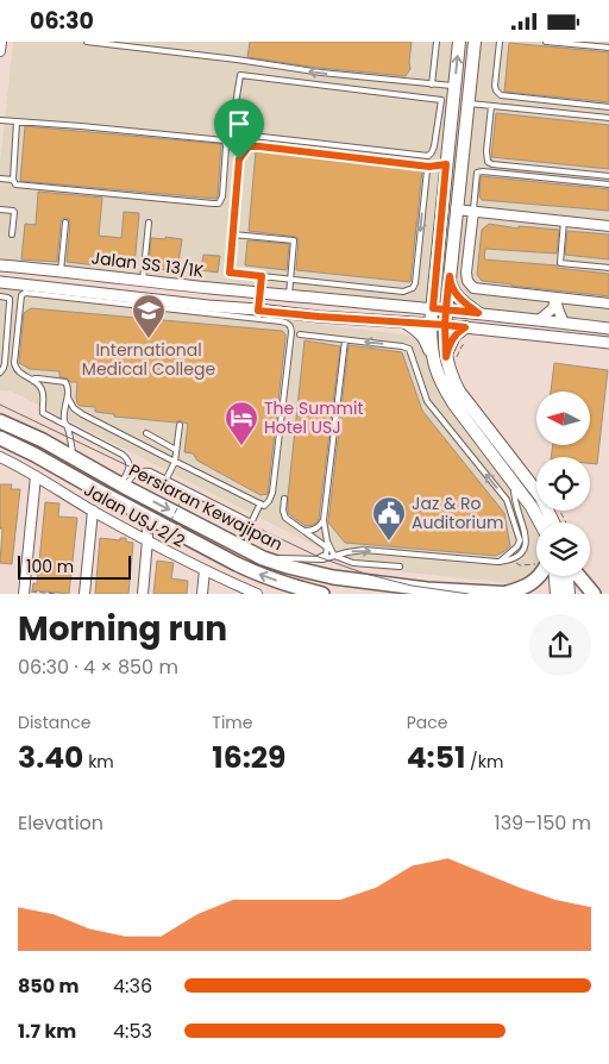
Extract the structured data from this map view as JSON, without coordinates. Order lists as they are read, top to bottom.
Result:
{
  "streets": {
    "main road": ["Persiaran Kewajipan"],
    "street": ["Jalan SS 13/1K", "Jalan USJ 2/2"]
  },
  "places": {
    "school or university": ["International Medical College"],
    "hotel": ["The Summit Hotel USJ"],
    "public building": ["Jaz & Ro Auditorium"]
  },
  "scale_bar": "100 m",
  "north": "left",
  "page": {
    "status": "06:30",
    "scale": "100 m",
    "heading": ["Morning run", "06:30 · 4 × 850 m"],
    "stats": [
      ["Distance", "3.40 km"],
      ["Time", "16:29"],
      ["Pace", "4:51 /km"]
    ],
    "chart": ["Elevation", "139–150 m"],
    "list": [
      {
        "name": "850 m",
        "note": "4:36"
      },
      {
        "name": "1.7 km",
        "note": "4:53"
      }
    ]
  }
}
